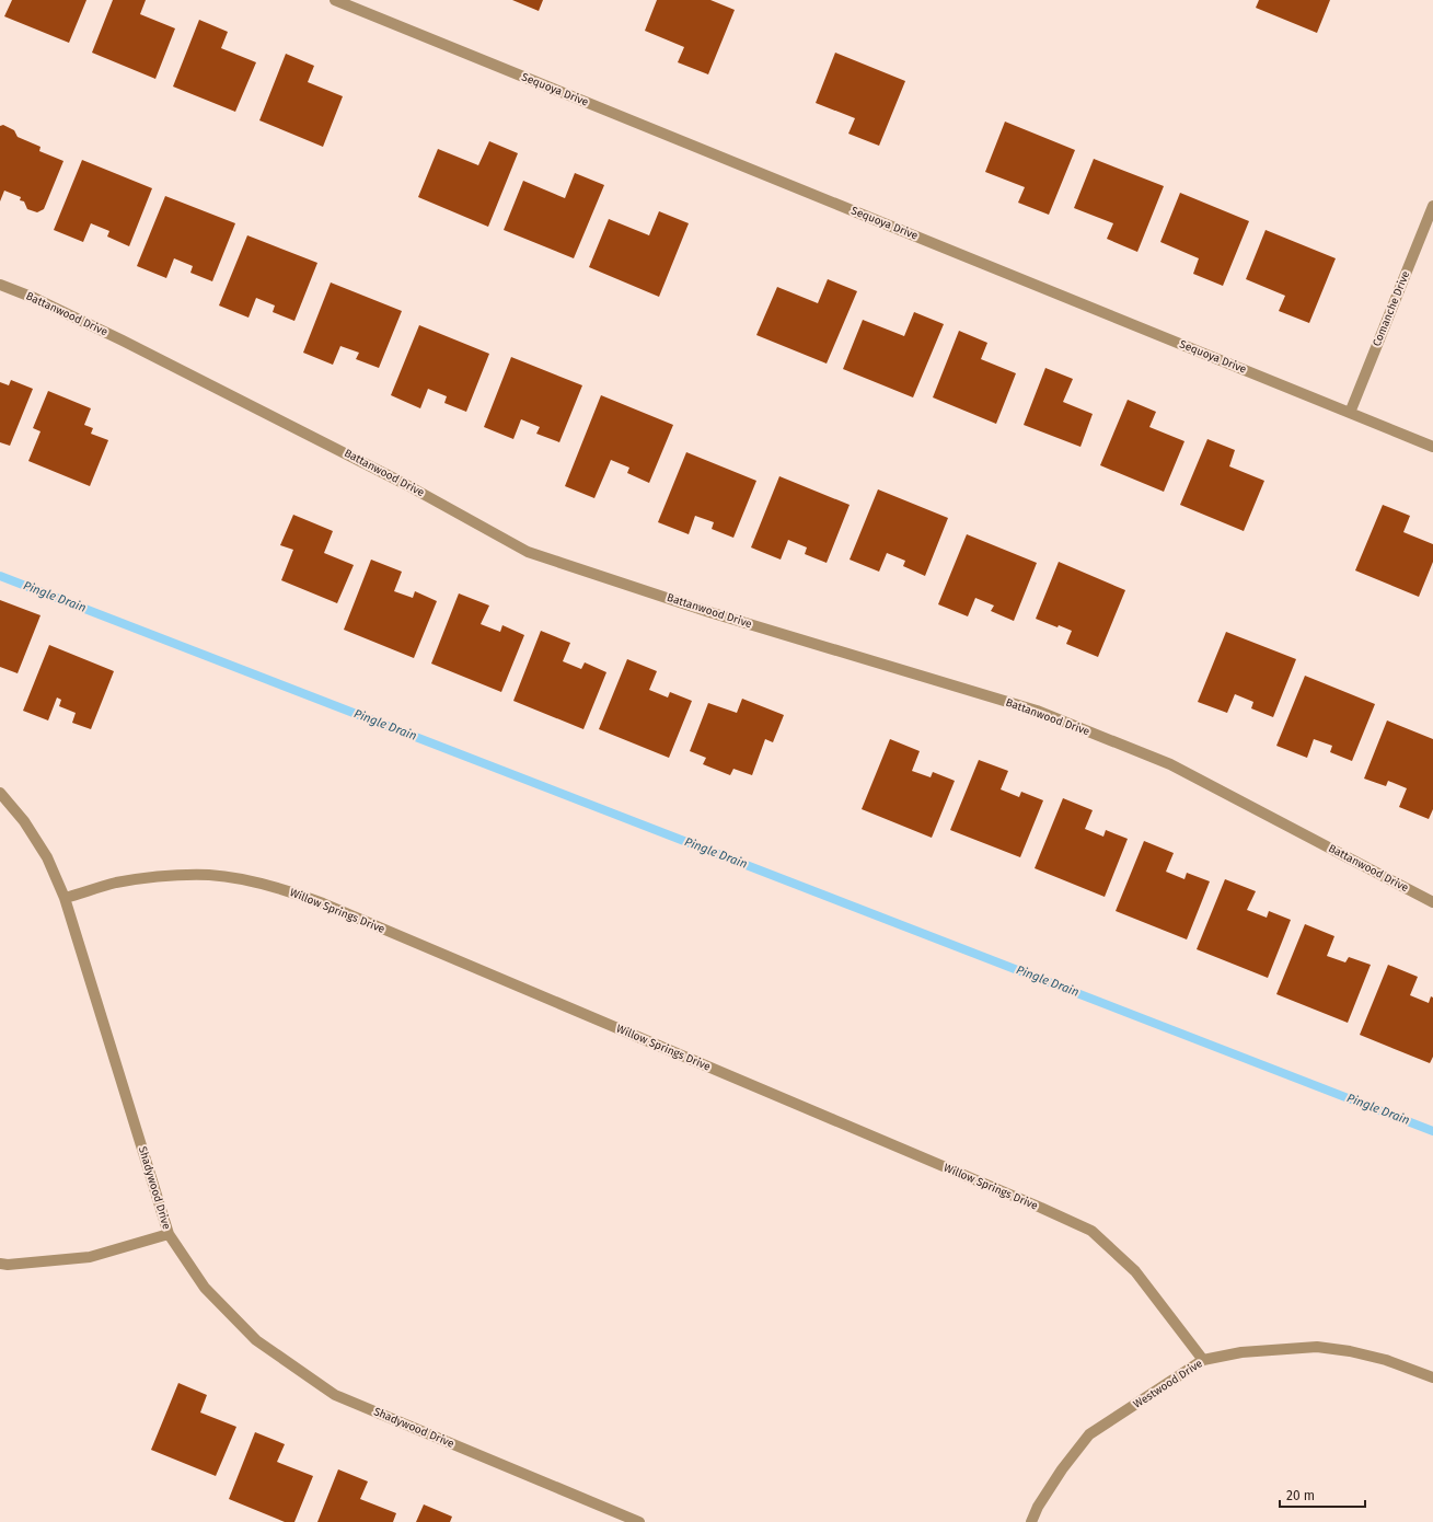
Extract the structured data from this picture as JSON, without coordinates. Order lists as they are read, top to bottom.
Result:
{
  "streets": {
    "street": [
      "Sequoya Drive",
      "Comanche Drive",
      "Battanwood Drive",
      "Willow Springs Drive",
      "Shadywood Drive",
      "Westwood Drive"
    ]
  },
  "crossings": [
    ["Sequoya Drive", "Comanche Drive"],
    ["Willow Springs Drive", "Shadywood Drive"],
    ["Willow Springs Drive", "Westwood Drive"]
  ],
  "water": ["Pingle Drain"],
  "scale_bar": "20 m"
}
